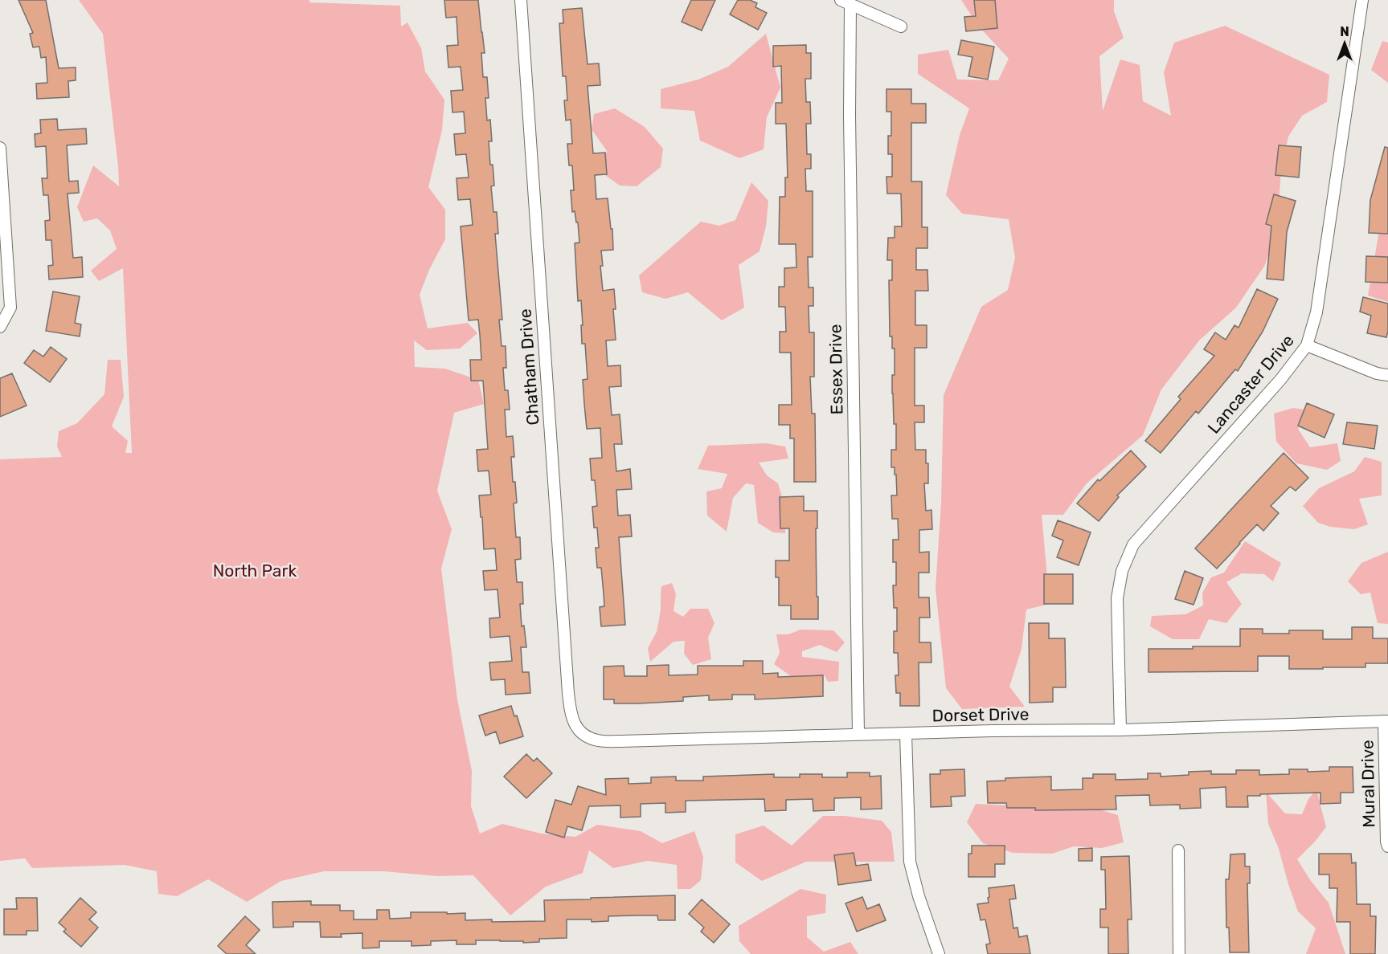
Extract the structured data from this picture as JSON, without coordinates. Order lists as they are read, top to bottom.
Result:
{
  "streets": {
    "street": [
      "Chatham Drive",
      "Essex Drive",
      "Lancaster Drive",
      "Dorset Drive",
      "Mural Drive"
    ]
  },
  "crossings": [
    ["Chatham Drive", "Dorset Drive"],
    ["Essex Drive", "Dorset Drive"],
    ["Lancaster Drive", "Dorset Drive"],
    ["Dorset Drive", "Mural Drive"]
  ],
  "parks": ["North Park"],
  "north": "top"
}
